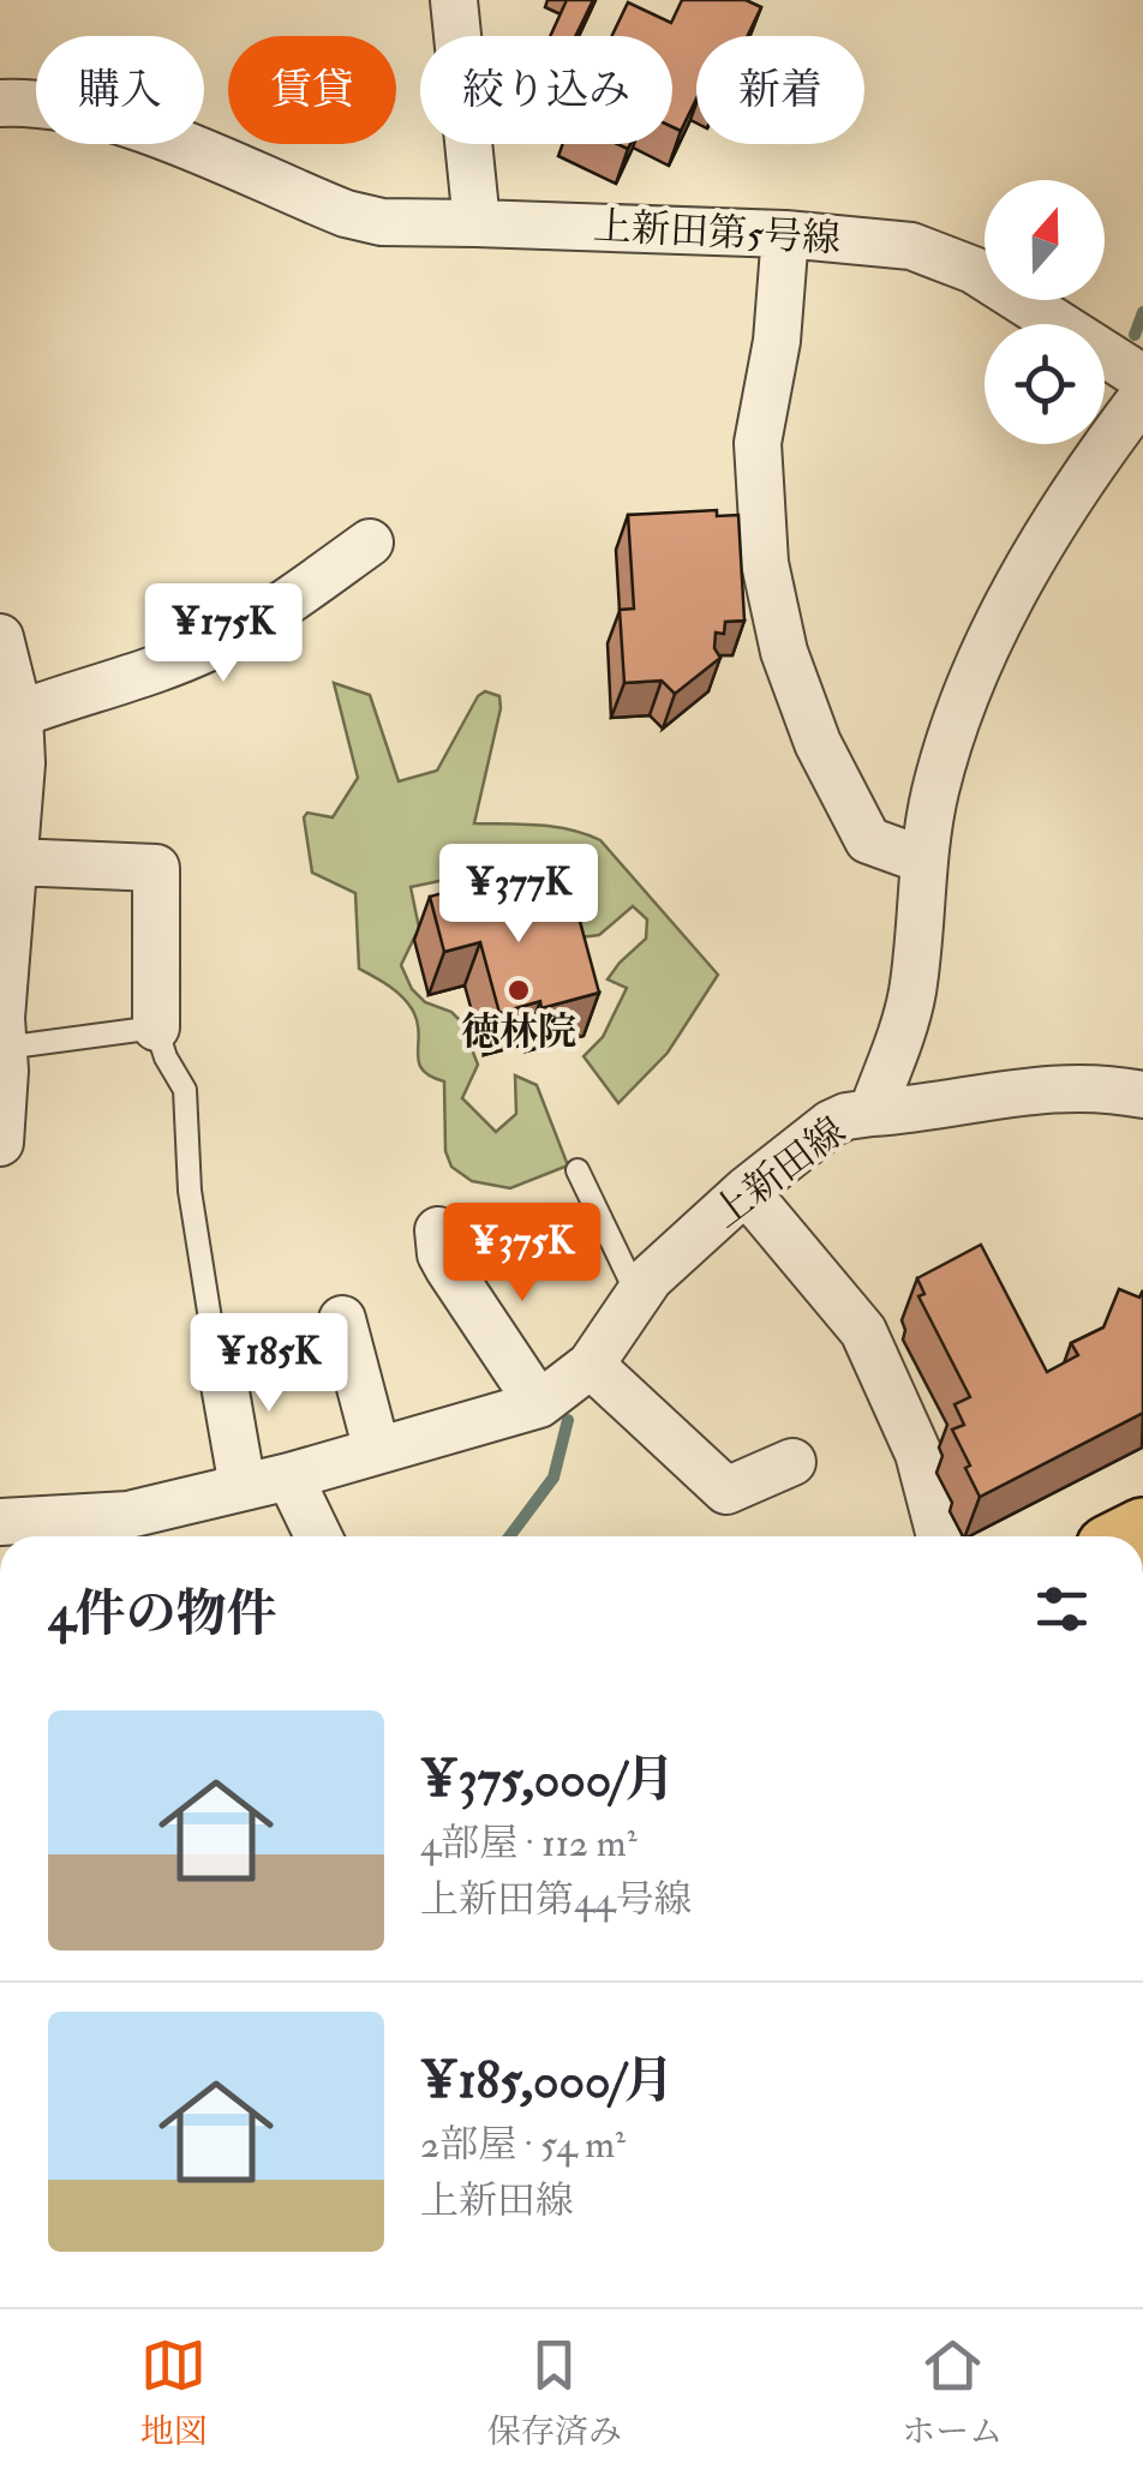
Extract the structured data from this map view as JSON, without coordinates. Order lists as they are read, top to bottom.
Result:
{
  "streets": {
    "street": ["上新田第5号線", "上新田線"]
  },
  "places": ["徳林院"],
  "north": "top",
  "page": {
    "chip": [
      "購入",
      "賃貸",
      "絞り込み",
      "新着"
    ],
    "price": [
      "¥175K",
      "¥377K",
      "¥375K",
      "¥185K"
    ],
    "heading": "4件の物件",
    "list": [
      {
        "name": "¥375,000/月",
        "note": "4部屋 · 112 m² · 上新田第44号線"
      },
      {
        "name": "¥185,000/月",
        "note": "2部屋 · 54 m² · 上新田線"
      }
    ],
    "tabs": ["地図", "保存済み", "ホーム"]
  }
}
